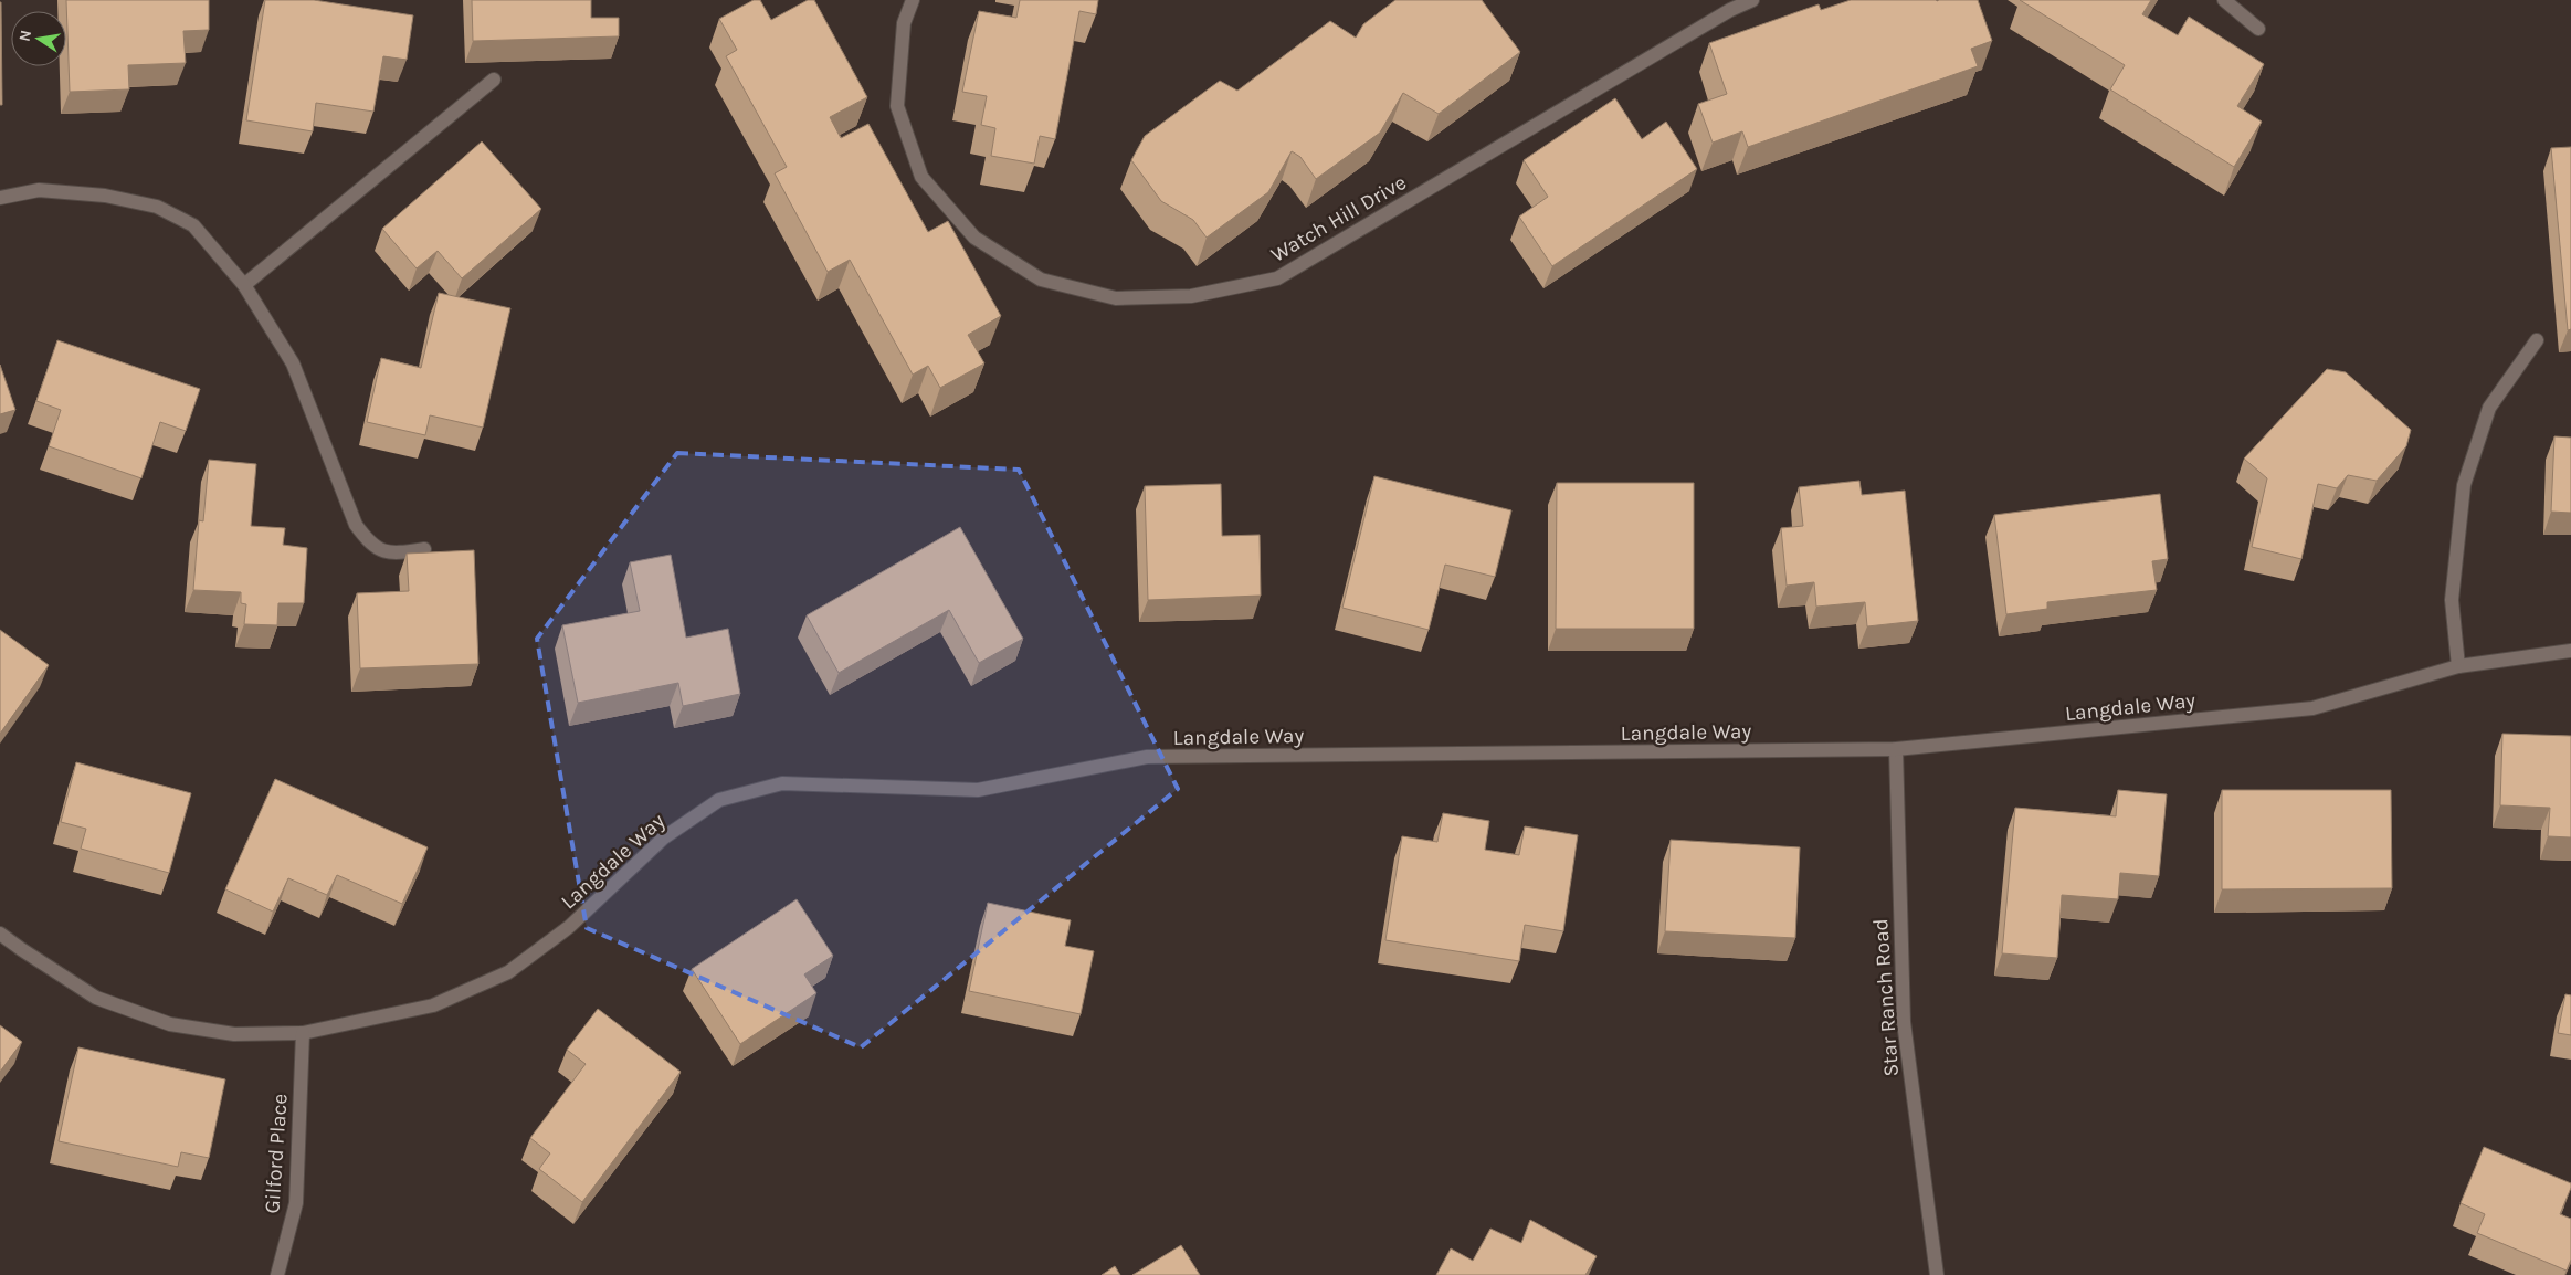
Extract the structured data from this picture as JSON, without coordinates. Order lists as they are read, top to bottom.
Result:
{
  "streets": {
    "street": [
      "Watch Hill Drive",
      "Langdale Way",
      "Star Ranch Road",
      "Gilford Place"
    ]
  },
  "crossings": [
    ["Langdale Way", "Star Ranch Road"],
    ["Langdale Way", "Gilford Place"]
  ],
  "north": "left"
}
